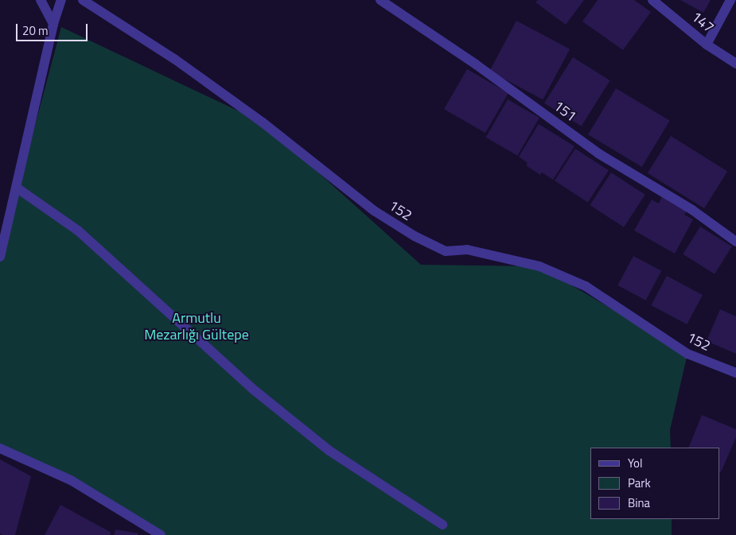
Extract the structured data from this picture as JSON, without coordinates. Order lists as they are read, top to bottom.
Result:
{
  "streets": {
    "street": ["147", "151", "152"]
  },
  "parks": ["Armutlu Mezarlığı Gültepe"],
  "legend": ["Yol", "Park", "Bina"],
  "scale_bar": "20 m"
}
